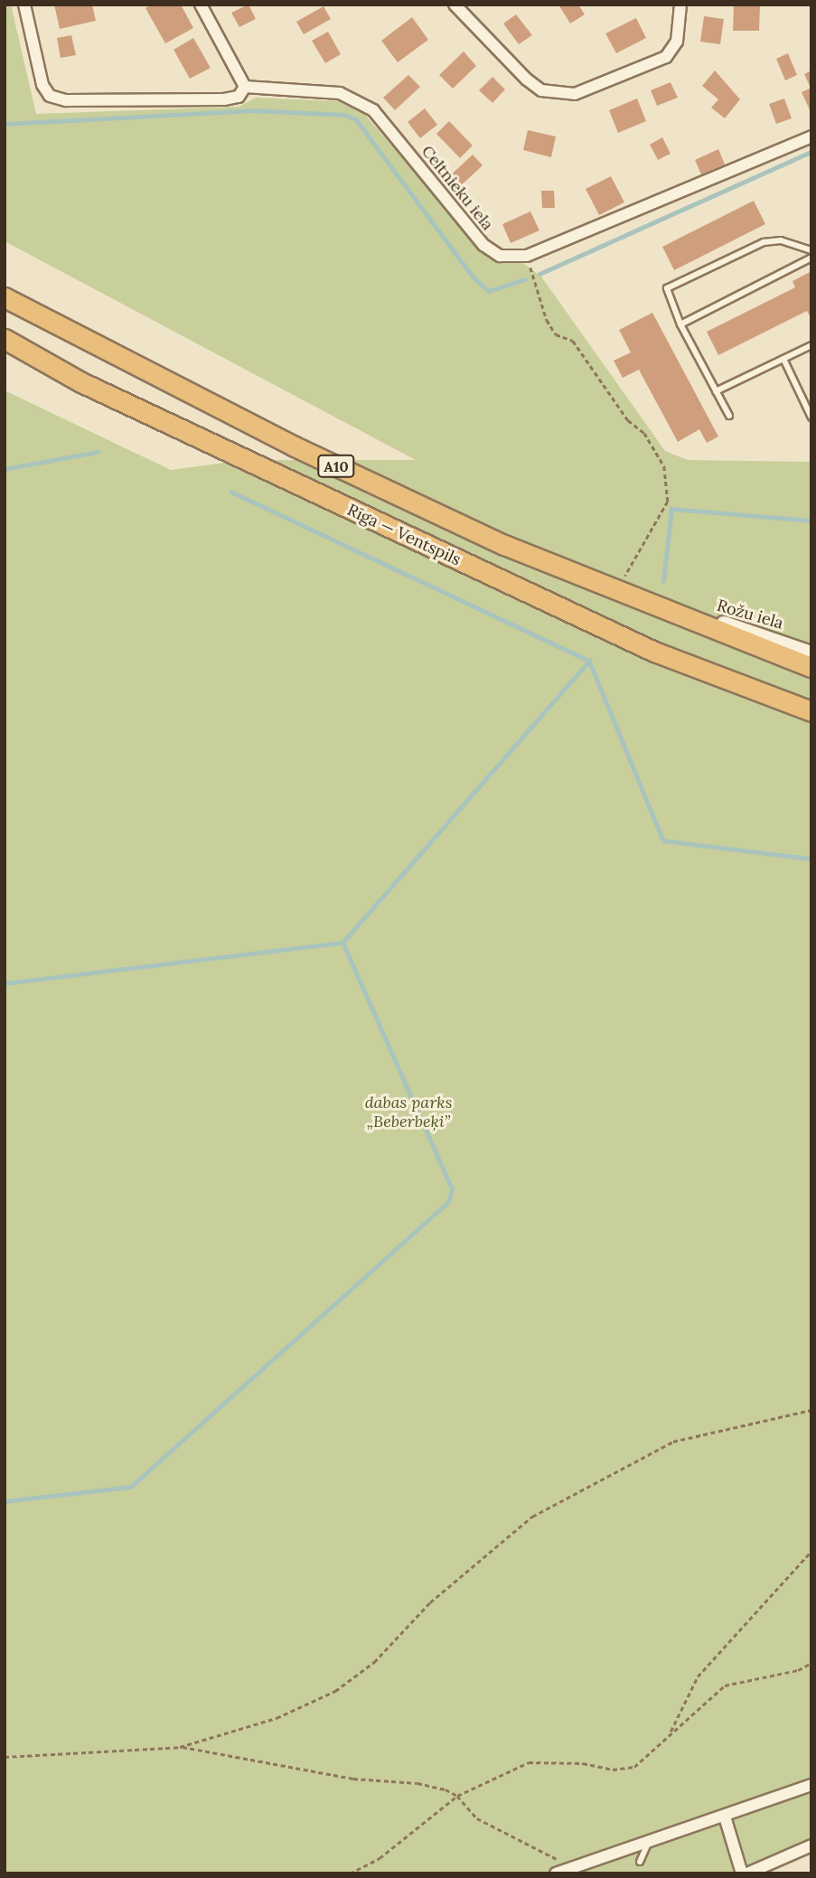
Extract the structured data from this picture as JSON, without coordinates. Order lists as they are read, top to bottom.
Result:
{
  "streets": {
    "highway": ["A10", "Rīga — Ventspils"],
    "street": ["Celtnieku iela", "Rožu iela"]
  },
  "crossings": [
    ["A10", "Rožu iela"]
  ],
  "parks": ["dabas parks „Beberbeķi”"]
}
